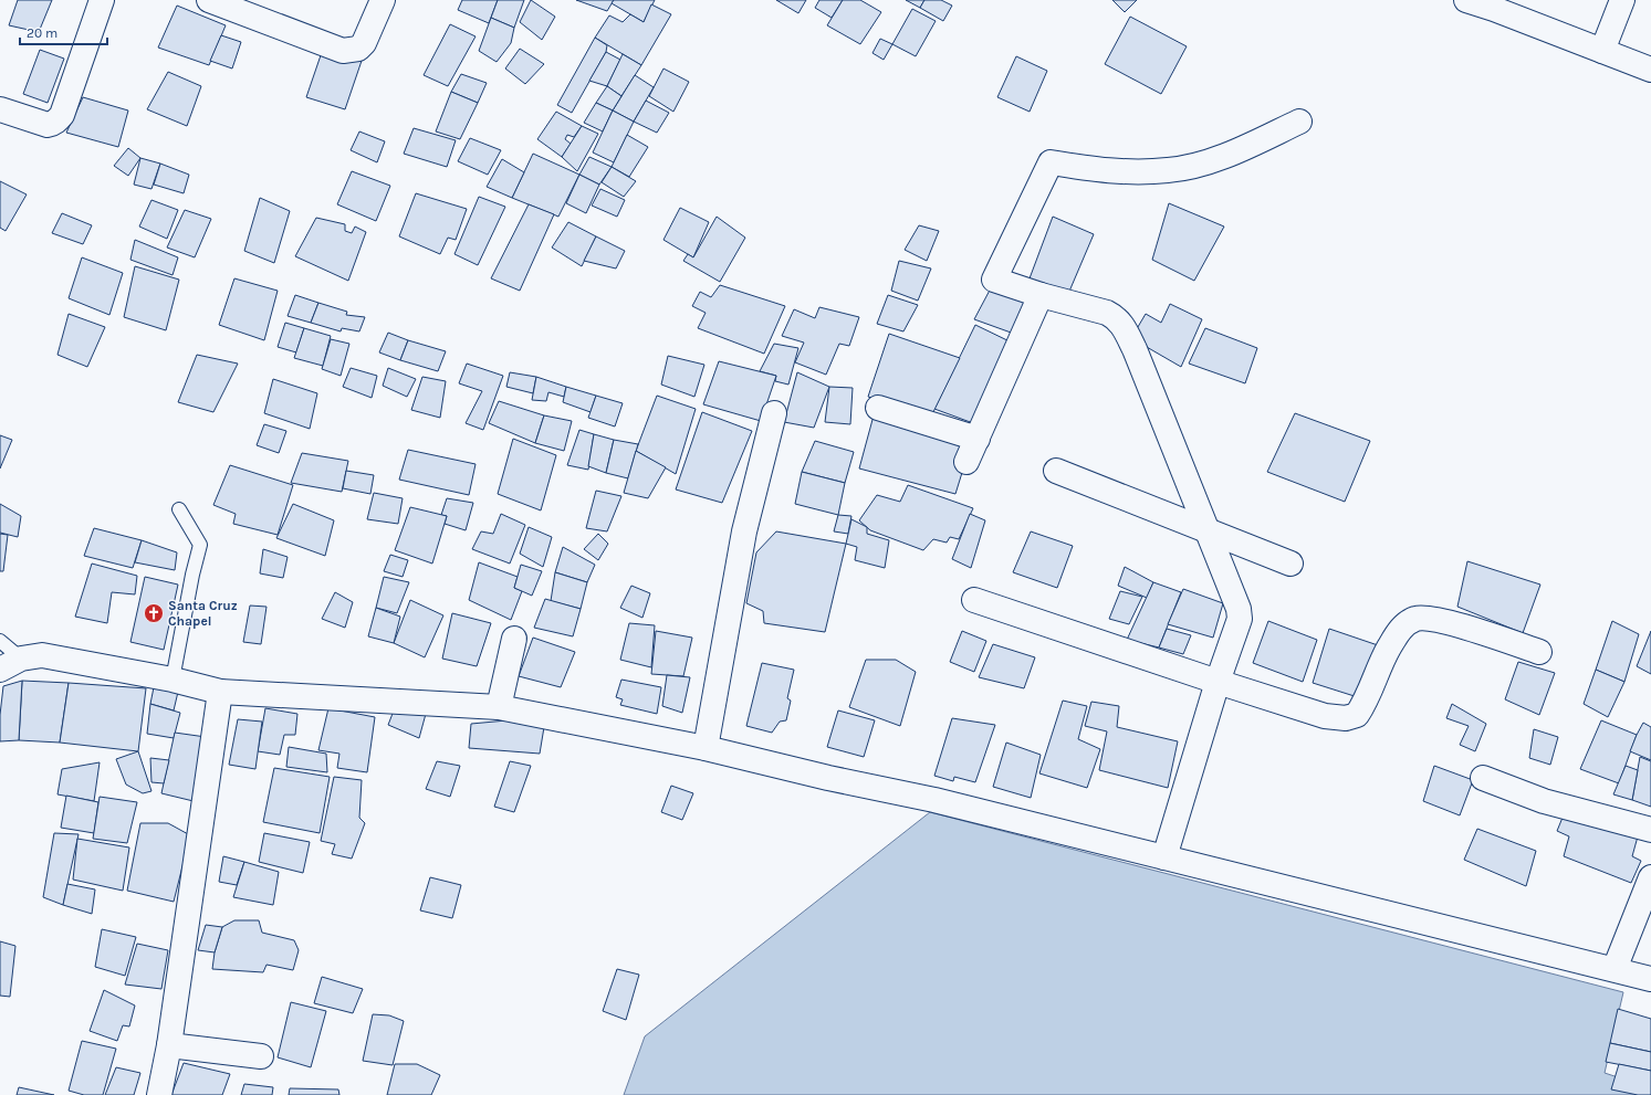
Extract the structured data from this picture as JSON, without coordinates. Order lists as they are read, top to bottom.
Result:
{
  "places": {
    "church": ["Santa Cruz Chapel"]
  },
  "scale_bar": "20 m"
}
